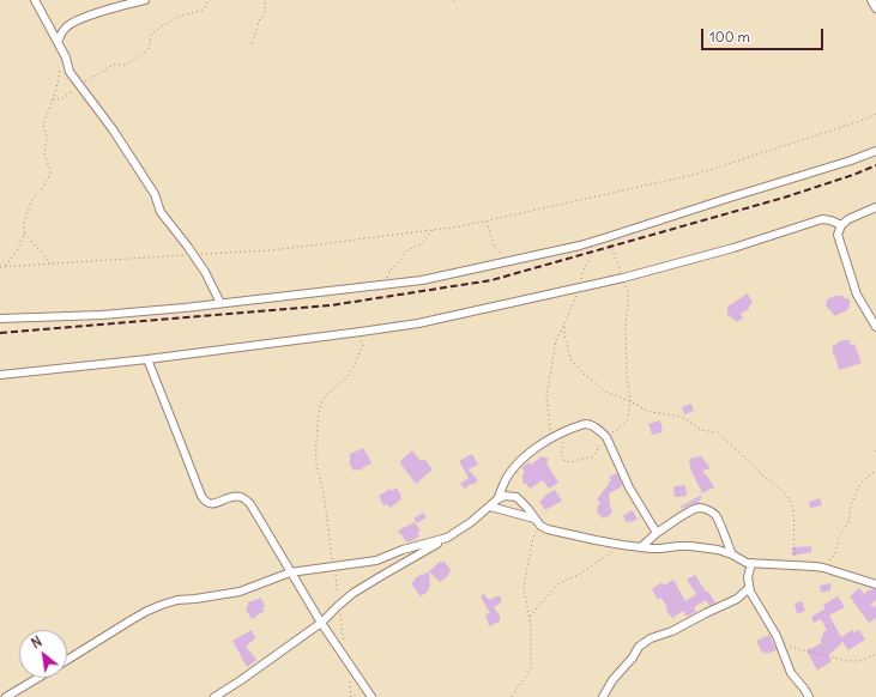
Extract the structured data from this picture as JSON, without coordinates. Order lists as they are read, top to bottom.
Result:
{
  "scale_bar": "100 m",
  "north": "top left"
}
